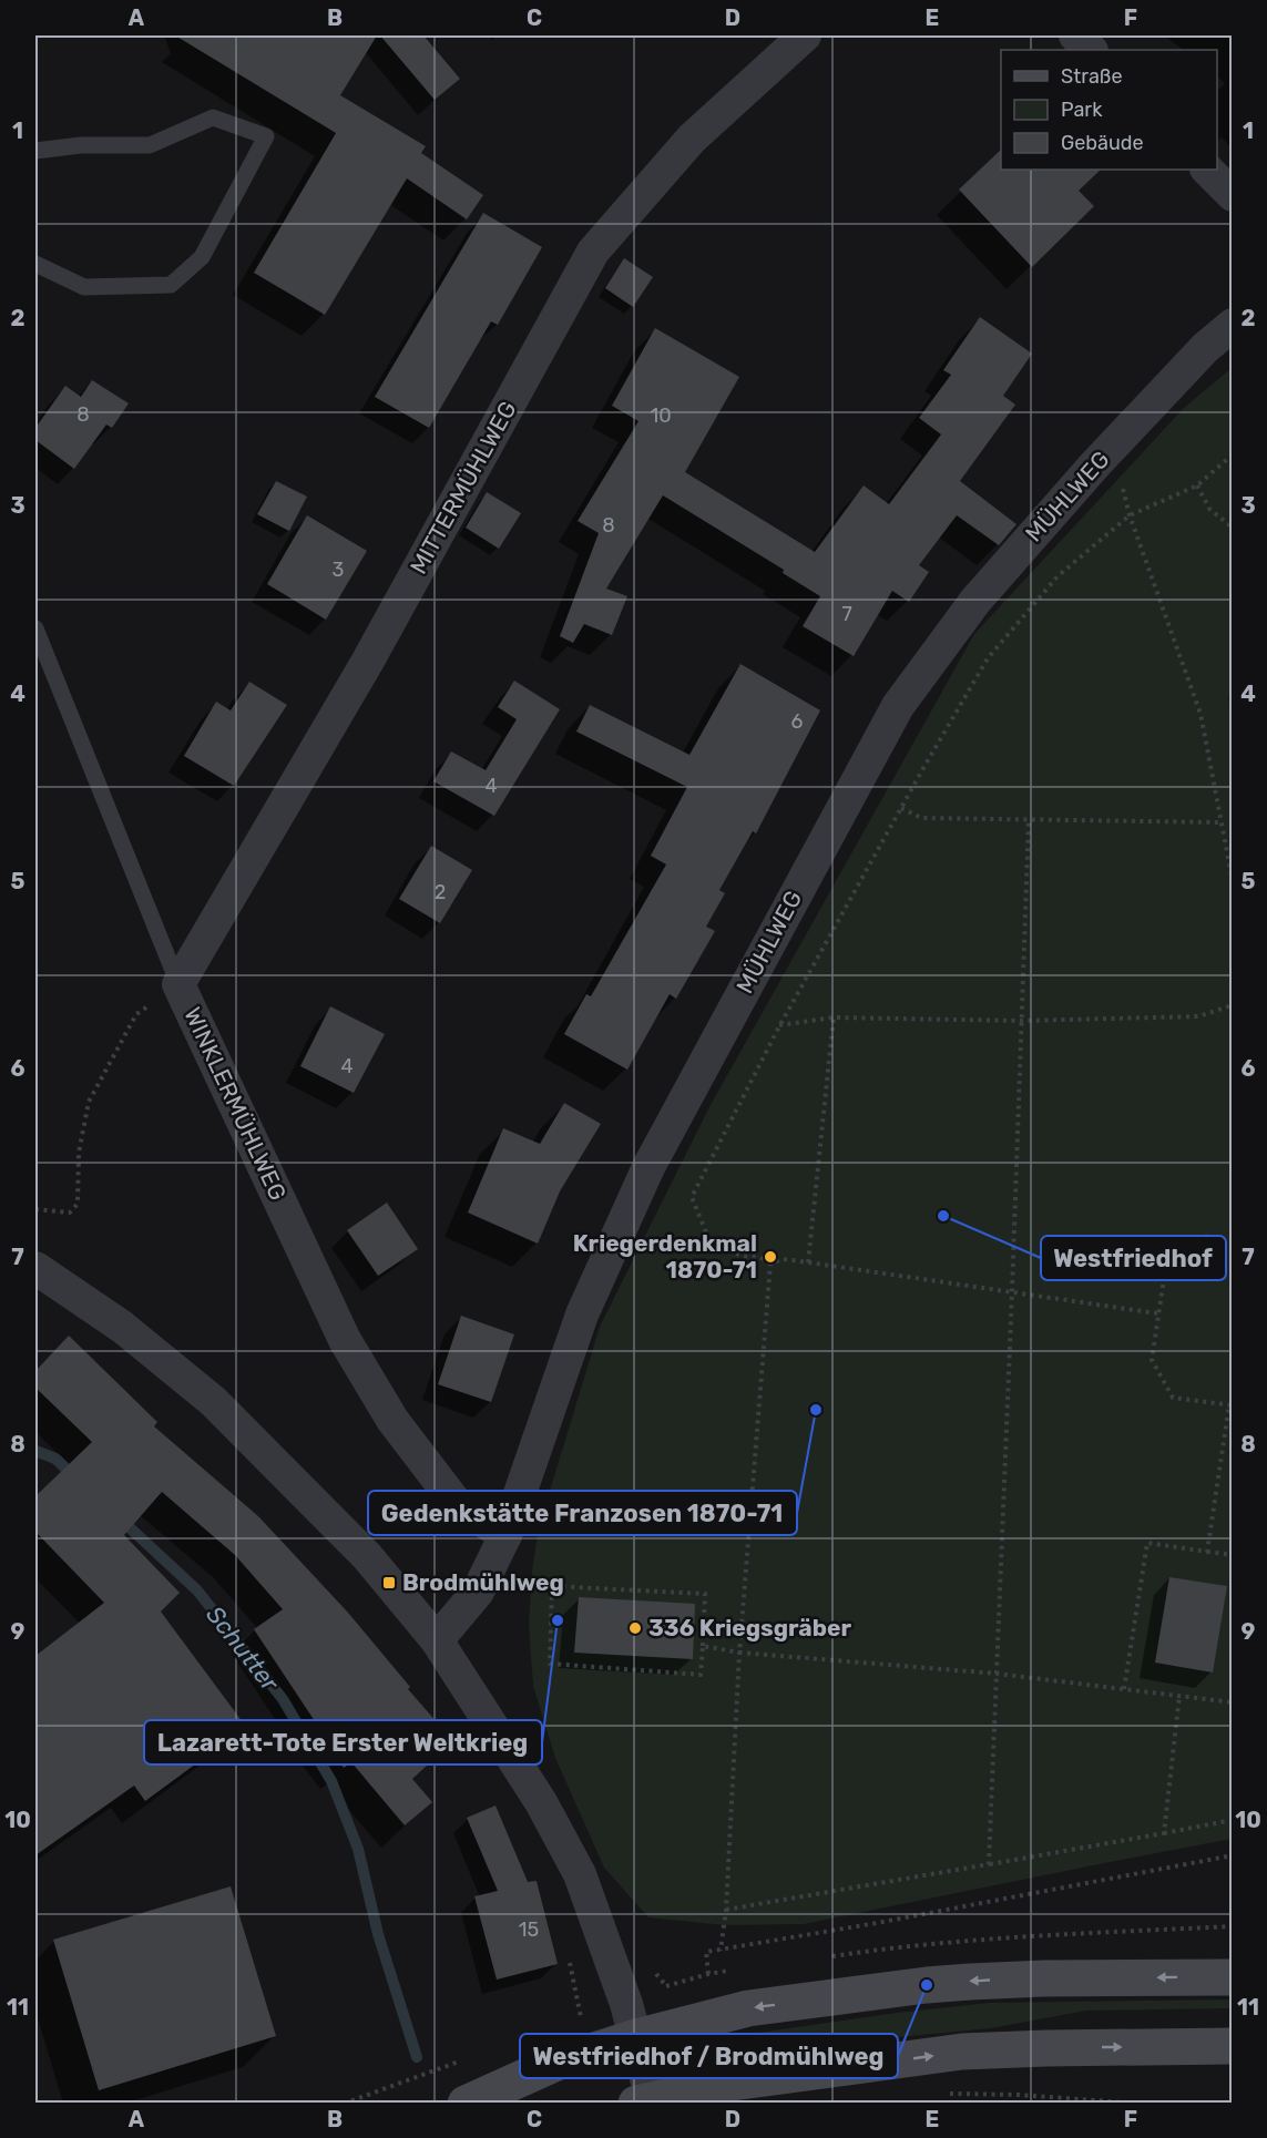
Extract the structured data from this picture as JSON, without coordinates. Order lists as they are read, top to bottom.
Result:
{
  "streets": {
    "street": ["MITTERMÜHLWEG", "MÜHLWEG", "WINKLERMÜHLWEG"]
  },
  "crossings": [
    ["MITTERMÜHLWEG", "WINKLERMÜHLWEG"],
    ["MÜHLWEG", "WINKLERMÜHLWEG"]
  ],
  "water": ["Schutter"],
  "places": {
    "other": [
      "Westfriedhof",
      "Kriegerdenkmal 1870-71",
      "Gedenkstätte Franzosen 1870-71",
      "Lazarett-Tote Erster Weltkrieg",
      "336 Kriegsgräber",
      "Westfriedhof / Brodmühlweg"
    ],
    "transit": ["Brodmühlweg"]
  },
  "house_numbers": [
    "8",
    "10",
    "8",
    "3",
    "7",
    "6",
    "4",
    "2",
    "4",
    "15"
  ],
  "legend": ["Straße", "Park", "Gebäude"],
  "grid": {
    "columns": [
      "A",
      "B",
      "C",
      "D",
      "E",
      "F"
    ],
    "rows": [
      "1",
      "2",
      "3",
      "4",
      "5",
      "6",
      "7",
      "8",
      "9",
      "10",
      "11"
    ]
  }
}
